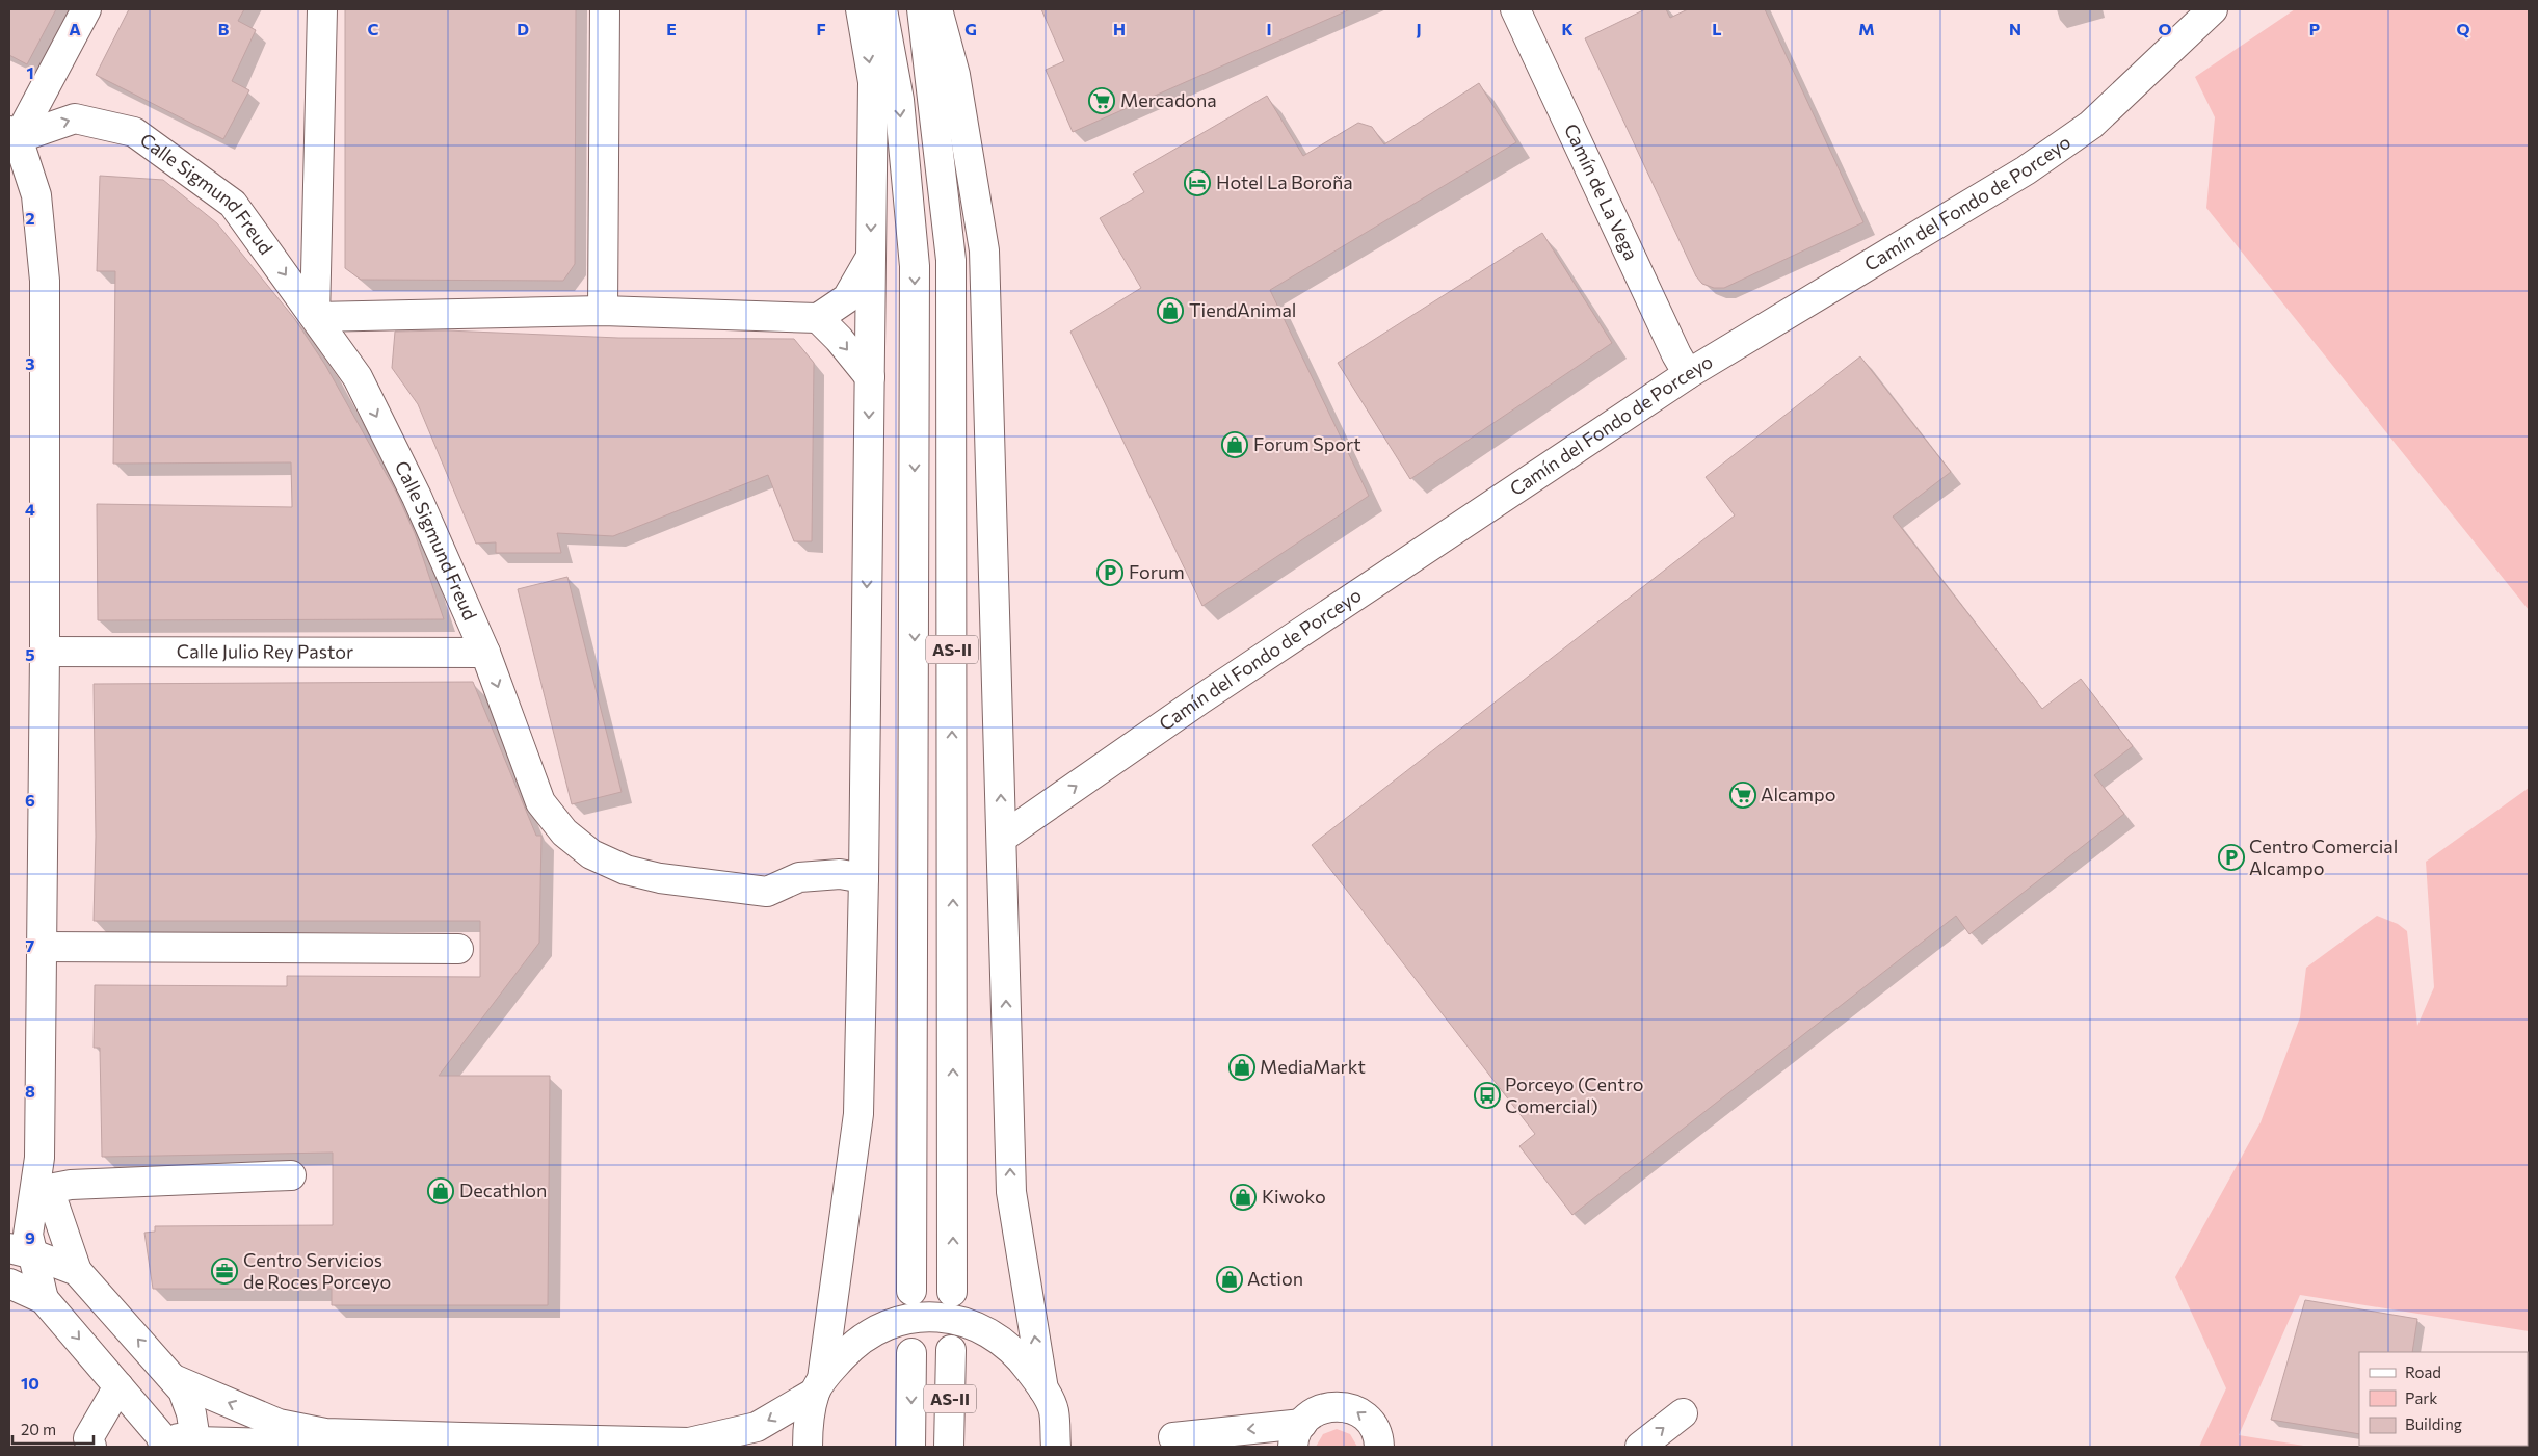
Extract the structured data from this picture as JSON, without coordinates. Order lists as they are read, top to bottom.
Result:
{
  "streets": {
    "main road": [
      "Camín de La Vega",
      "Calle Sigmund Freud",
      "Camín del Fondo de Porceyo",
      "AS-II",
      "Calle Julio Rey Pastor"
    ]
  },
  "crossings": [
    ["Camín de La Vega", "Camín del Fondo de Porceyo"],
    ["Calle Sigmund Freud", "Calle Julio Rey Pastor"]
  ],
  "one_way": ["Calle Sigmund Freud", "Camín del Fondo de Porceyo"],
  "places": {
    "supermarket": ["Mercadona", "Alcampo"],
    "hotel": ["Hotel La Boroña"],
    "shop": [
      "TiendAnimal",
      "Forum Sport",
      "MediaMarkt",
      "Decathlon",
      "Kiwoko",
      "Action"
    ],
    "parking": ["Forum", "Centro Comercial Alcampo"],
    "bus stop": ["Porceyo (Centro Comercial)"],
    "office": ["Centro Servicios de Roces Porceyo"]
  },
  "legend": ["Road", "Park", "Building"],
  "scale_bar": "20 m",
  "grid": {
    "columns": [
      "A",
      "B",
      "C",
      "D",
      "E",
      "F",
      "G",
      "H",
      "I",
      "J",
      "K",
      "L",
      "M",
      "N",
      "O",
      "P",
      "Q"
    ],
    "rows": [
      "1",
      "2",
      "3",
      "4",
      "5",
      "6",
      "7",
      "8",
      "9",
      "10"
    ]
  }
}
